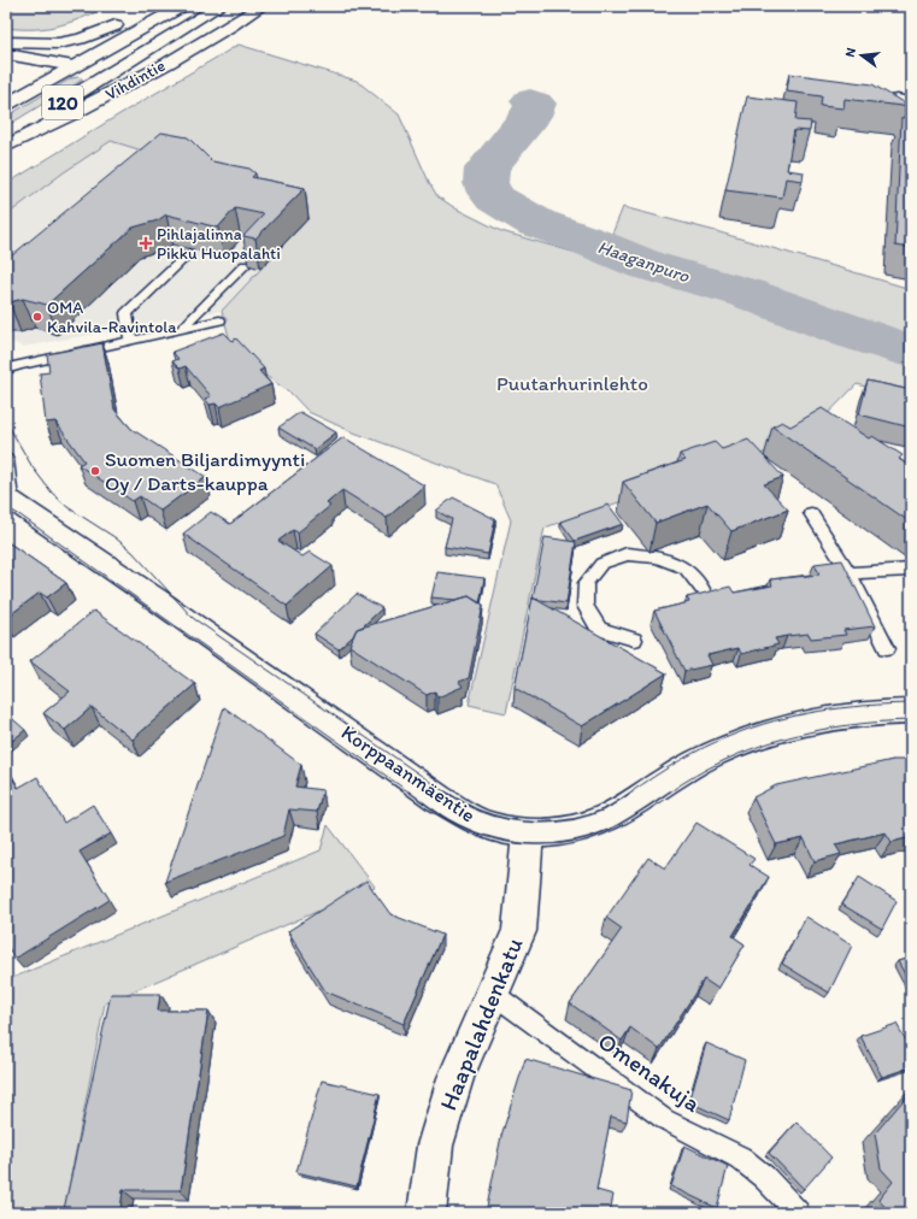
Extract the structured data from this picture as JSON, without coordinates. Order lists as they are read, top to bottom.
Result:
{
  "streets": {
    "main road": [
      "Vihdintie",
      "120",
      "Korppaanmäentie",
      "Haapalahdenkatu"
    ],
    "lane": ["Omenakuja"]
  },
  "crossings": [
    ["Korppaanmäentie", "Haapalahdenkatu"],
    ["Haapalahdenkatu", "Omenakuja"]
  ],
  "water": ["Haaganpuro"],
  "parks": ["Puutarhurinlehto"],
  "places": {
    "health": ["Pihlajalinna Pikku Huopalahti"],
    "other": ["OMA Kahvila-Ravintola", "Suomen Biljardimyynti Oy / Darts-kauppa"]
  },
  "north": "left"
}
